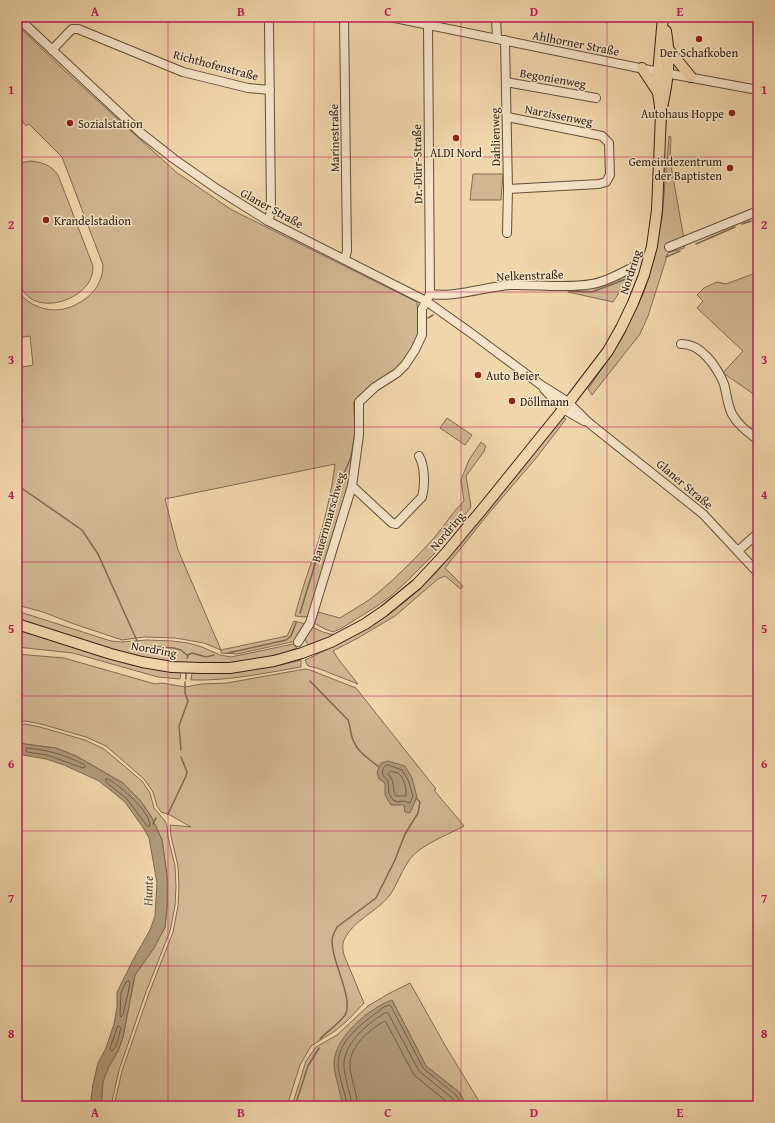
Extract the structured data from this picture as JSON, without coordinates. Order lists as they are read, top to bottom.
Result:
{
  "streets": {
    "main road": ["Nordring"],
    "street": [
      "Ahlhorner Straße",
      "Richthofenstraße",
      "Begonienweg",
      "Narzissenweg",
      "Dahlienweg",
      "Marinestraße",
      "Dr.-Dürr-Straße",
      "Glaner Straße",
      "Nelkenstraße",
      "Bauernmarschweg"
    ]
  },
  "crossings": [
    ["Ahlhorner Straße", "Dahlienweg"],
    ["Ahlhorner Straße", "Dr.-Dürr-Straße"],
    ["Ahlhorner Straße", "Nordring"],
    ["Richthofenstraße", "Glaner Straße"],
    ["Begonienweg", "Dahlienweg"],
    ["Narzissenweg", "Dahlienweg"],
    ["Marinestraße", "Glaner Straße"],
    ["Dr.-Dürr-Straße", "Glaner Straße"],
    ["Dr.-Dürr-Straße", "Nelkenstraße"],
    ["Dr.-Dürr-Straße", "Bauernmarschweg"],
    ["Glaner Straße", "Nordring"],
    ["Glaner Straße", "Nelkenstraße"],
    ["Glaner Straße", "Bauernmarschweg"],
    ["Nelkenstraße", "Bauernmarschweg"]
  ],
  "water": ["Hunte"],
  "places": [
    "Der Schafkoben",
    "Autohaus Hoppe",
    "Sozialstation",
    "ALDI Nord",
    "Gemeindezentrum der Baptisten",
    "Krandelstadion",
    "Auto Beier",
    "Döllmann"
  ],
  "grid": {
    "columns": [
      "A",
      "B",
      "C",
      "D",
      "E"
    ],
    "rows": [
      "1",
      "2",
      "3",
      "4",
      "5",
      "6",
      "7",
      "8"
    ]
  }
}
